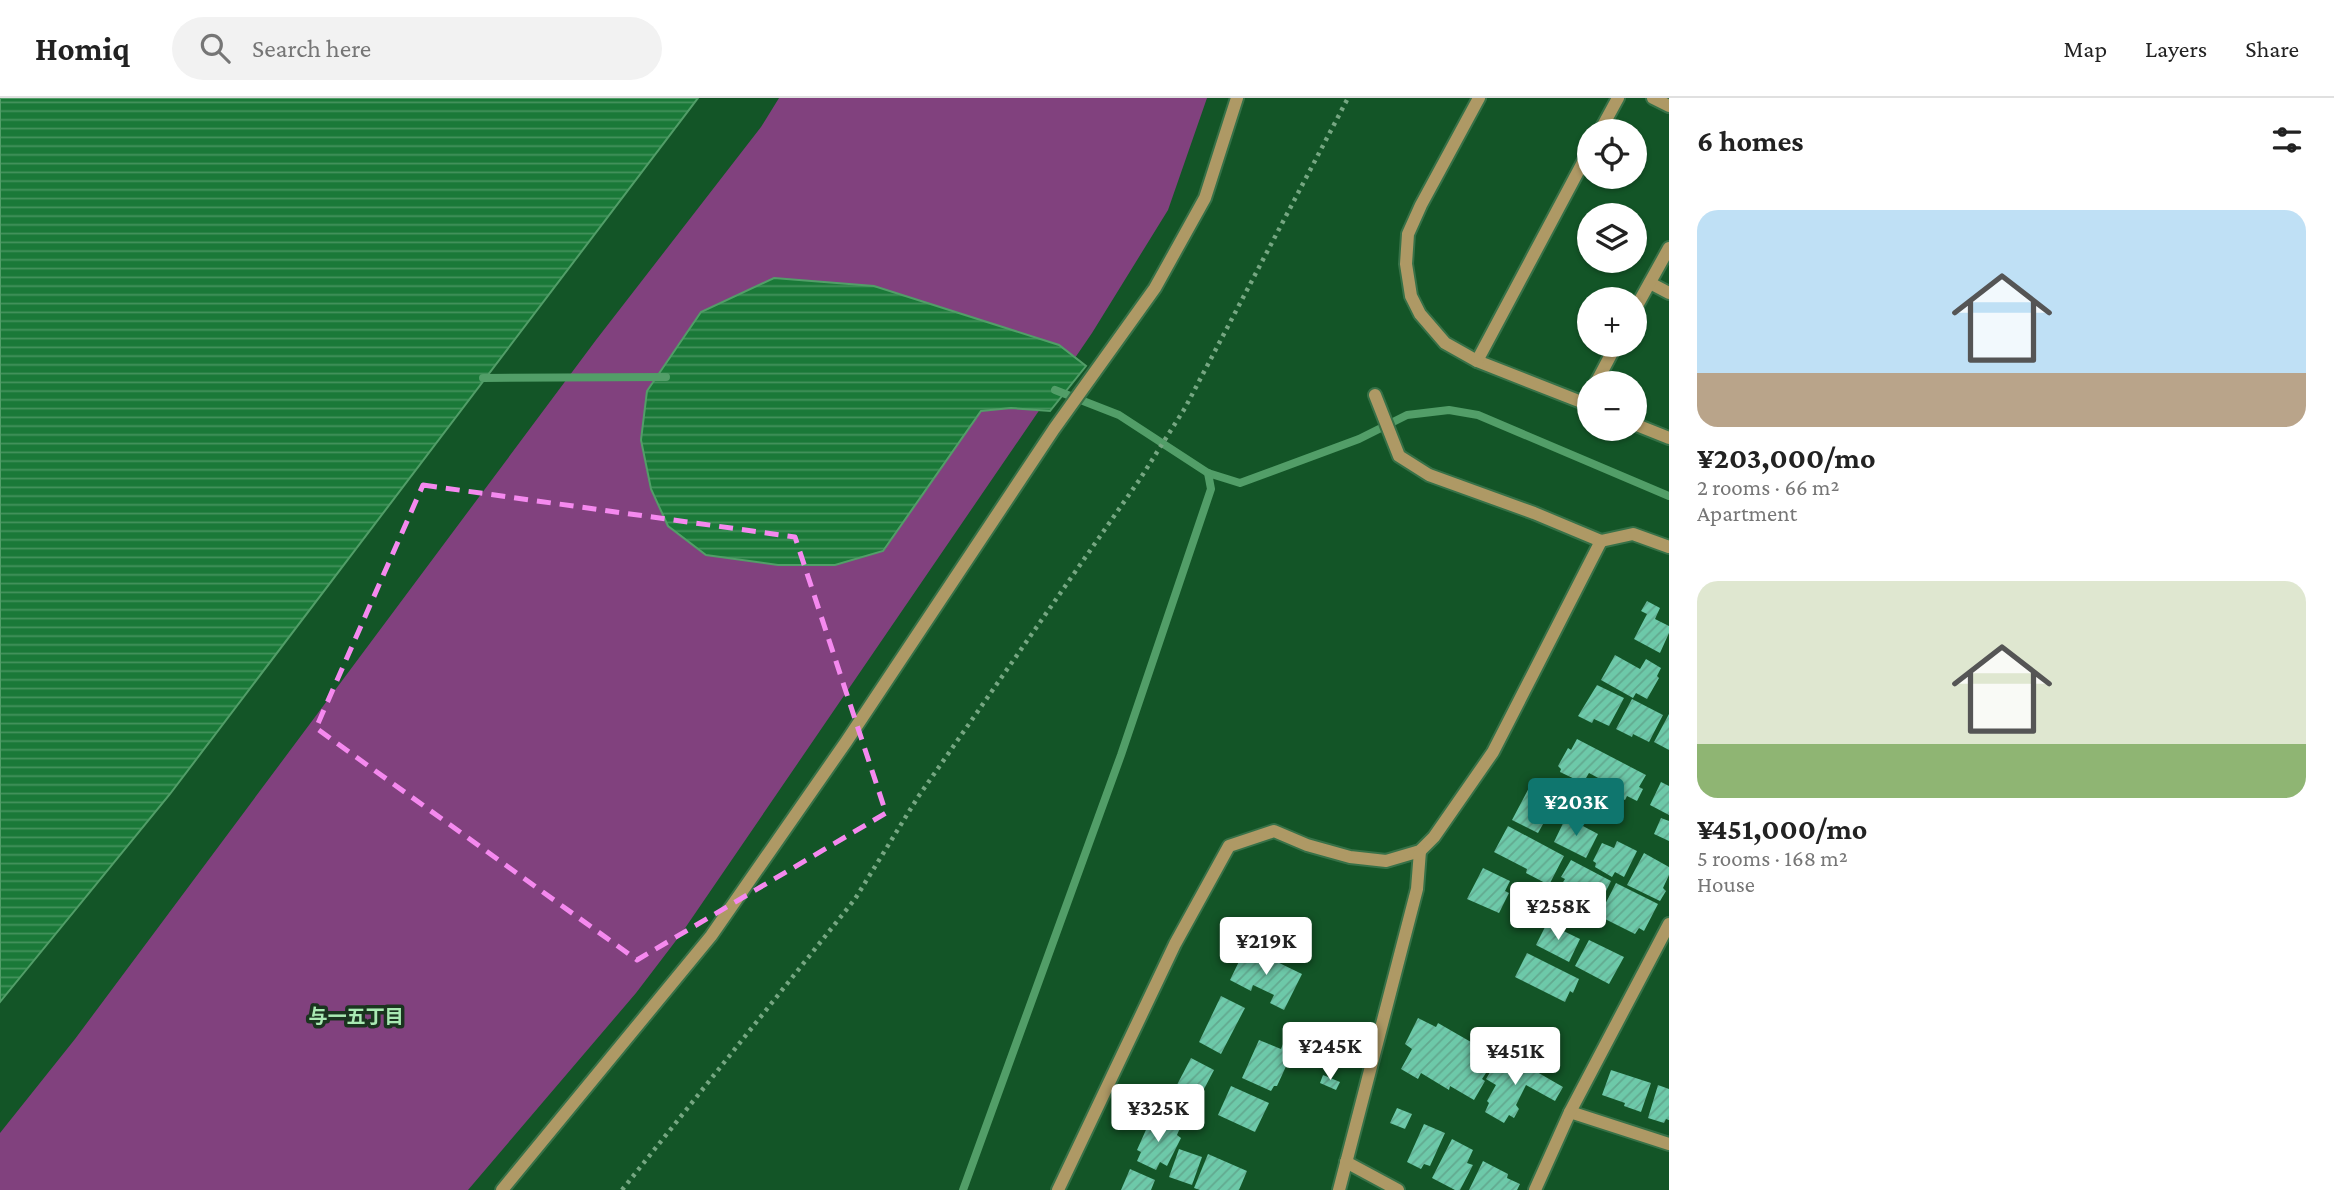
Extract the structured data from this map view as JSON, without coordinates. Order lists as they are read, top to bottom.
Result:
{
  "districts": ["与一五丁目"],
  "page": {
    "header": "Homiq",
    "search": "Search here",
    "nav": ["Map", "Layers", "Share"],
    "heading": "6 homes",
    "map_buttons": ["+", "−"],
    "list": [
      {
        "name": "¥203,000/mo",
        "note": "2 rooms · 66 m² · Apartment"
      },
      {
        "name": "¥451,000/mo",
        "note": "5 rooms · 168 m² · House"
      }
    ],
    "price": [
      "¥203K",
      "¥258K",
      "¥219K",
      "¥245K",
      "¥451K",
      "¥325K"
    ]
  }
}
